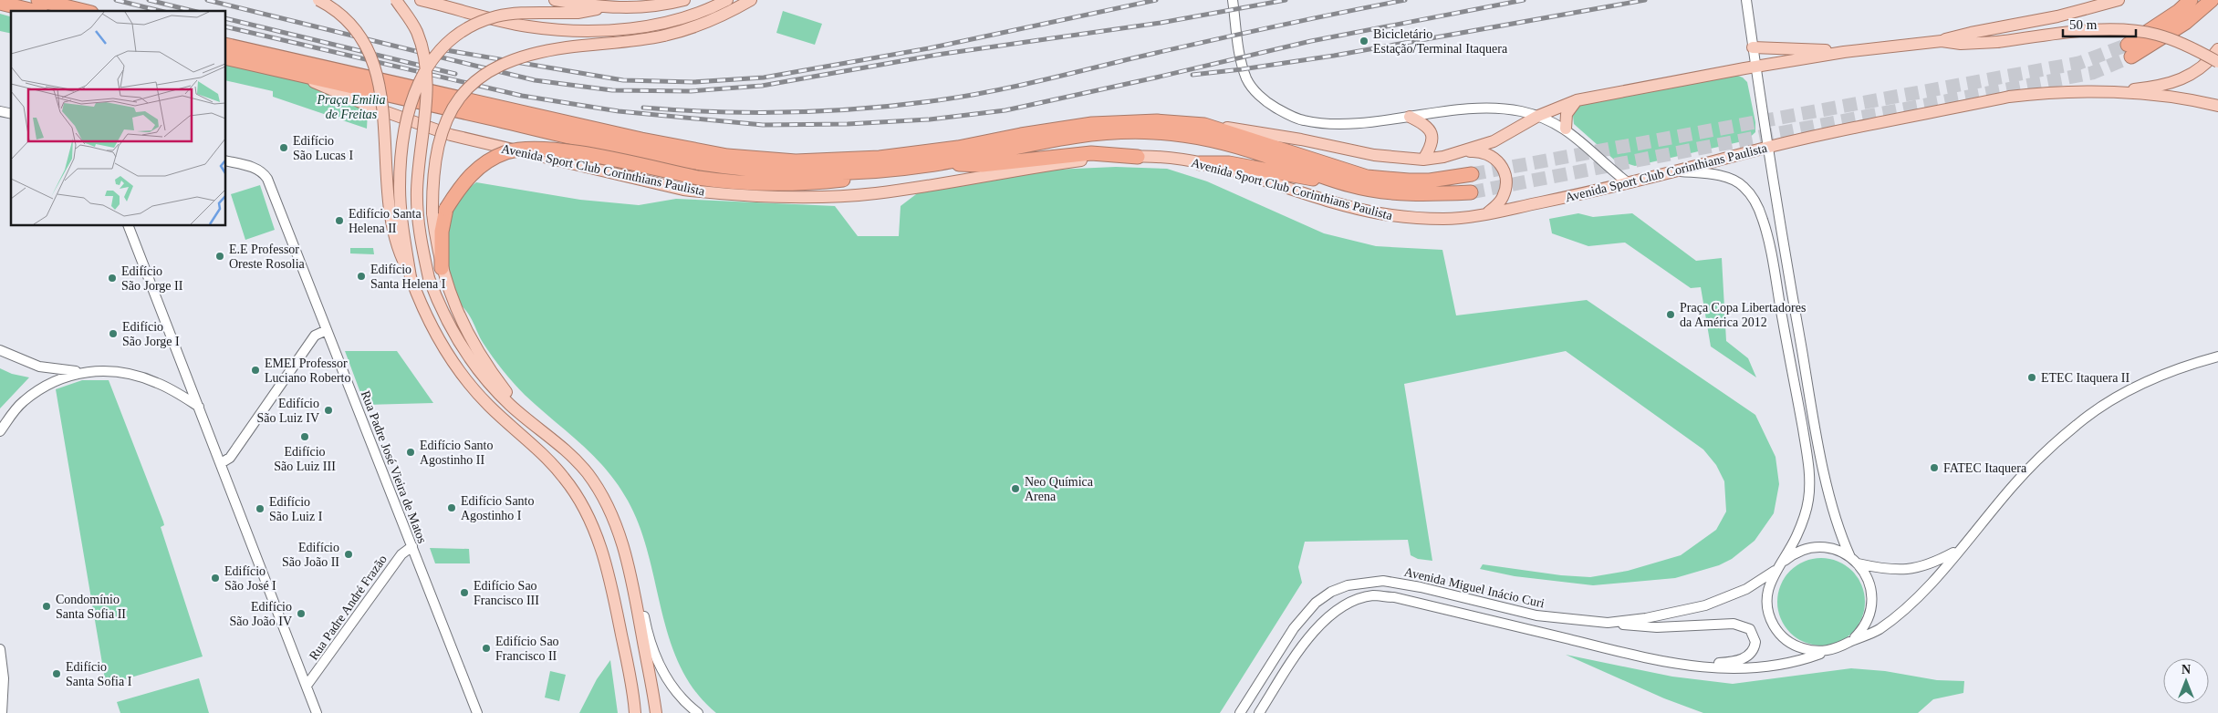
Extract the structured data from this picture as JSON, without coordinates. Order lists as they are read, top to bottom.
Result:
{
  "streets": {
    "highway": ["Avenida Sport Club Corinthians Paulista"],
    "street": ["Rua Padre José Vieira de Matos", "Avenida Miguel Inácio Curi", "Rua Padre André Frazão"]
  },
  "crossings": [
    ["Rua Padre José Vieira de Matos", "Rua Padre André Frazão"]
  ],
  "parks": ["Praça Emilia de Freitas"],
  "places": [
    "Bicicletário Estação/Terminal Itaquera",
    "Edifício São Lucas I",
    "Edifício Santa Helena II",
    "E.E Professor Oreste Rosolia",
    "Edifício Santa Helena I",
    "Edifício São Jorge II",
    "Praça Copa Libertadores da América 2012",
    "Edifício São Jorge I",
    "EMEI Professor Luciano Roberto",
    "ETEC Itaquera II",
    "Edifício São Luiz IV",
    "Edifício São Luiz III",
    "Edifício Santo Agostinho II",
    "FATEC Itaquera",
    "Neo Química Arena",
    "Edifício Santo Agostinho I",
    "Edifício São Luiz I",
    "Edifício São João II",
    "Edifício São José I",
    "Edifício Sao Francisco III",
    "Condomínio Santa Sofia II",
    "Edifício São João IV",
    "Edifício Sao Francisco II",
    "Edifício Santa Sofia I"
  ],
  "scale_bar": "50 m",
  "north": "top"
}
